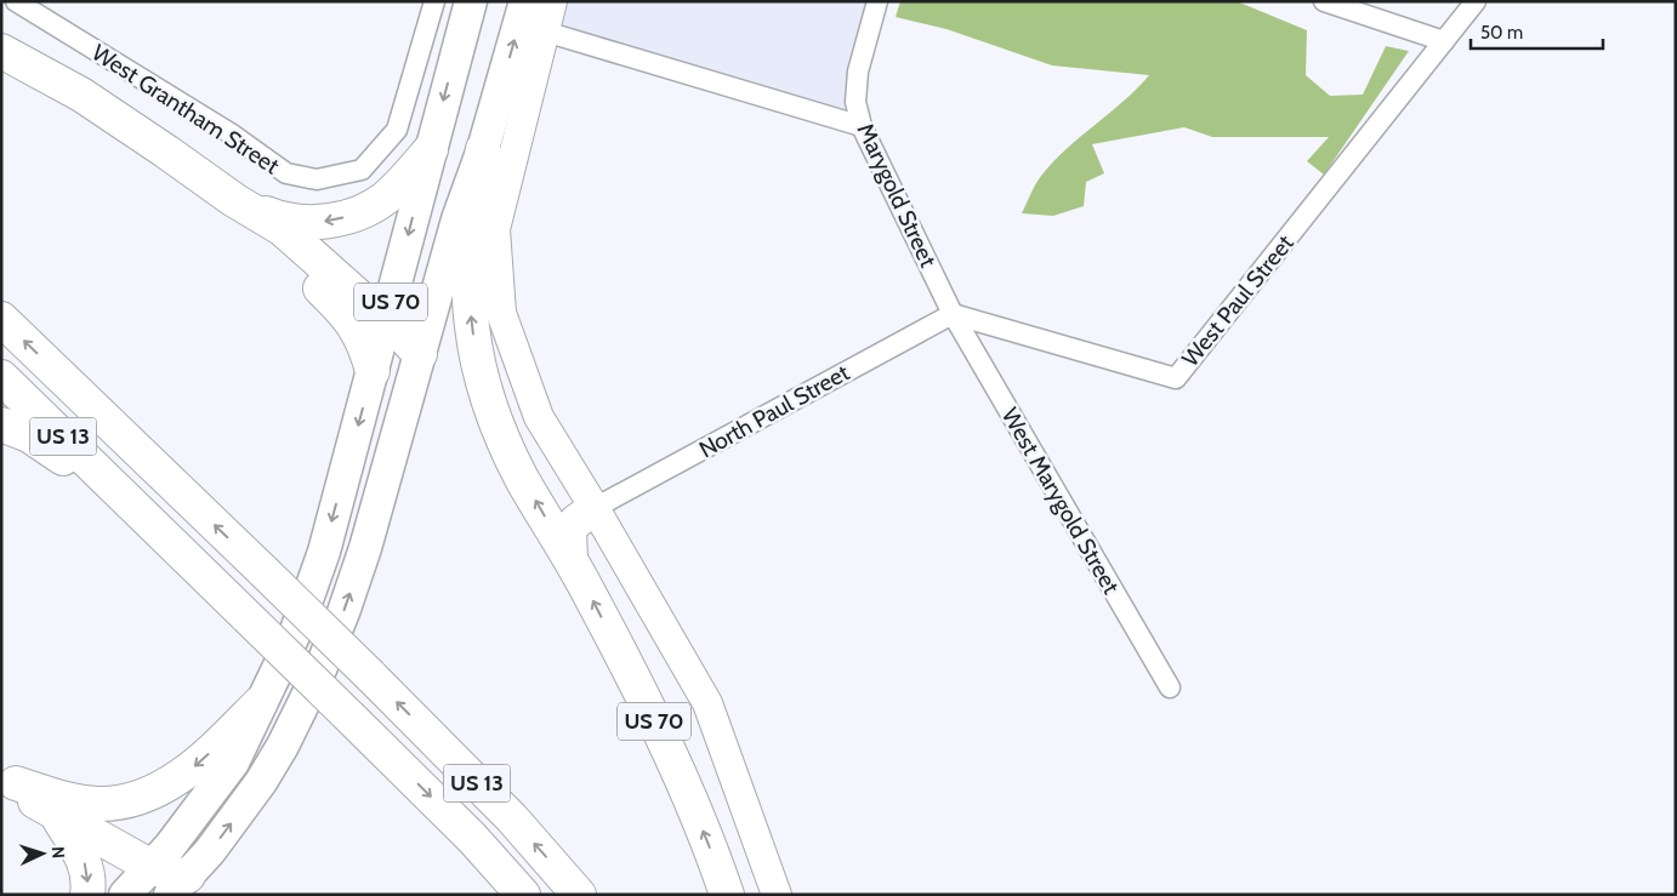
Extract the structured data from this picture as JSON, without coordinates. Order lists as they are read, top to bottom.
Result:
{
  "streets": {
    "highway": ["US 70", "US 13"],
    "street": [
      "West Grantham Street",
      "Marygold Street",
      "West Paul Street",
      "North Paul Street",
      "West Marygold Street"
    ]
  },
  "crossings": [
    ["Marygold Street", "West Paul Street"],
    ["Marygold Street", "North Paul Street"],
    ["Marygold Street", "West Marygold Street"],
    ["West Paul Street", "North Paul Street"],
    ["West Paul Street", "West Marygold Street"],
    ["North Paul Street", "West Marygold Street"]
  ],
  "scale_bar": "50 m",
  "north": "right"
}
